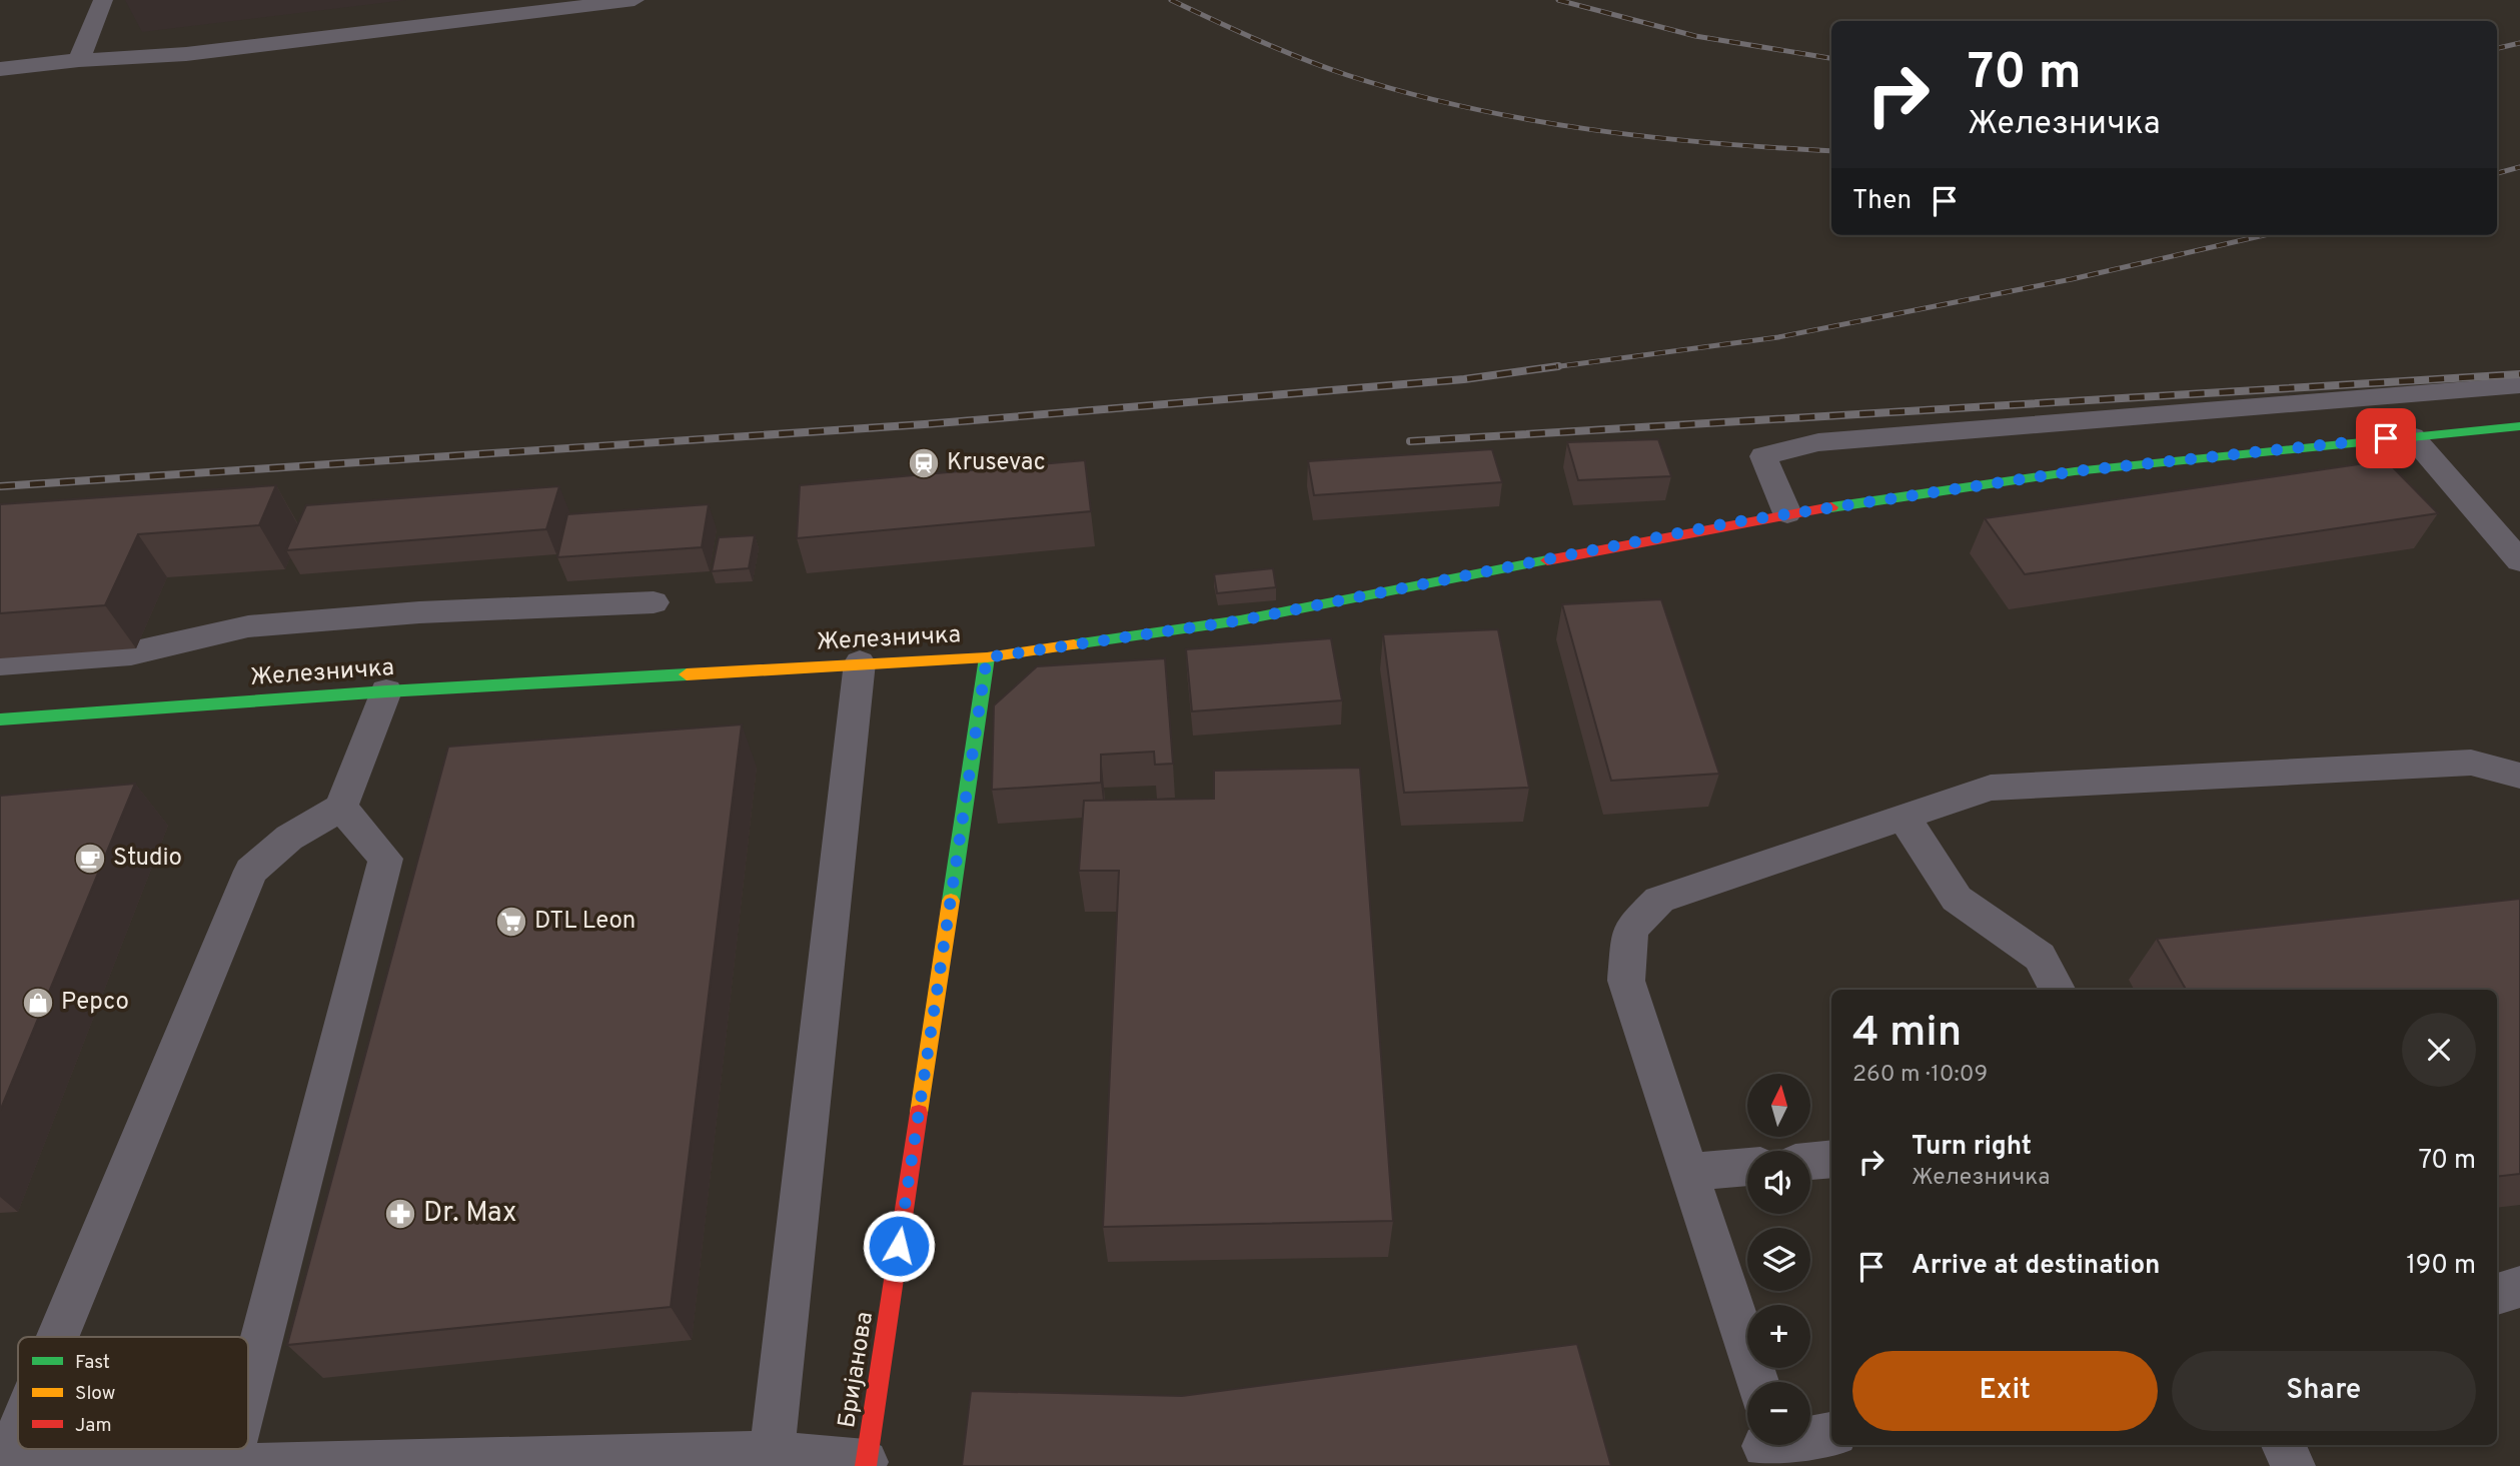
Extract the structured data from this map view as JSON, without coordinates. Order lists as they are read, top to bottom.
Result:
{
  "streets": {
    "street": ["Железничка", "Бријанова"]
  },
  "crossings": [
    ["Железничка", "Бријанова"]
  ],
  "places": {
    "station": ["Krusevac"],
    "cafe": ["Studio"],
    "supermarket": ["DTL Leon"],
    "shop": ["Pepco"],
    "pharmacy": ["Dr. Max"]
  },
  "legend": ["Fast", "Slow", "Jam"],
  "north": "top",
  "page": {
    "turn": ["70 m", "Железничка"],
    "then": "Then",
    "heading": ["4 min", "260 m · 10:09"],
    "map_buttons": ["+", "−"],
    "list": [
      {
        "name": "Turn right",
        "note": "Железничка",
        "value": "70 m"
      },
      {
        "name": "Arrive at destination",
        "value": "190 m"
      }
    ],
    "buttons": ["Exit", "Share"]
  }
}
